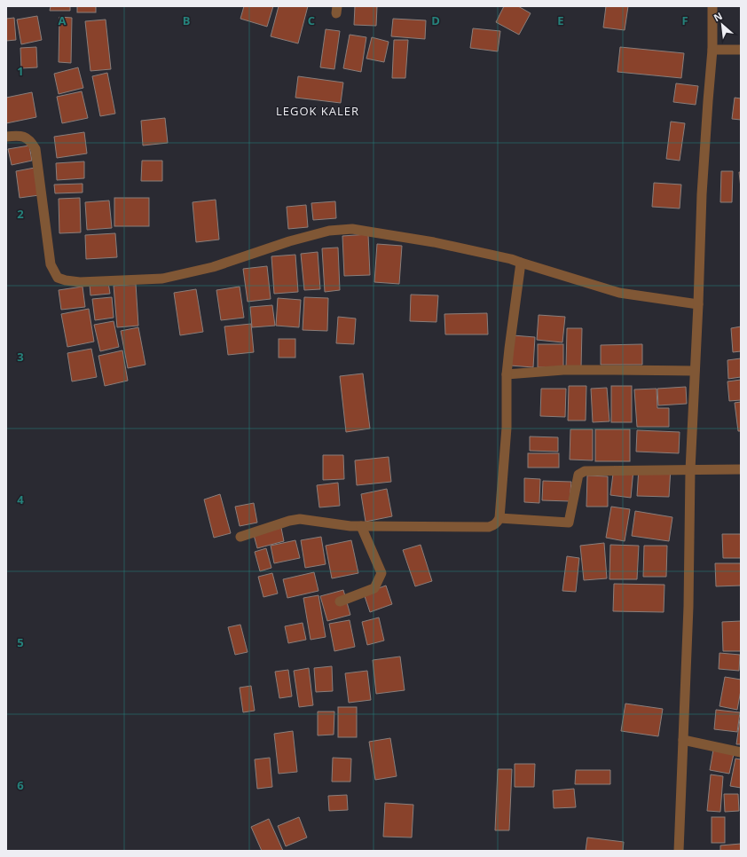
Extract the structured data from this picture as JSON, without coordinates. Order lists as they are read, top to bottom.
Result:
{
  "districts": ["LEGOK KALER"],
  "north": "top left",
  "grid": {
    "columns": [
      "A",
      "B",
      "C",
      "D",
      "E",
      "F"
    ],
    "rows": [
      "1",
      "2",
      "3",
      "4",
      "5",
      "6"
    ]
  }
}
